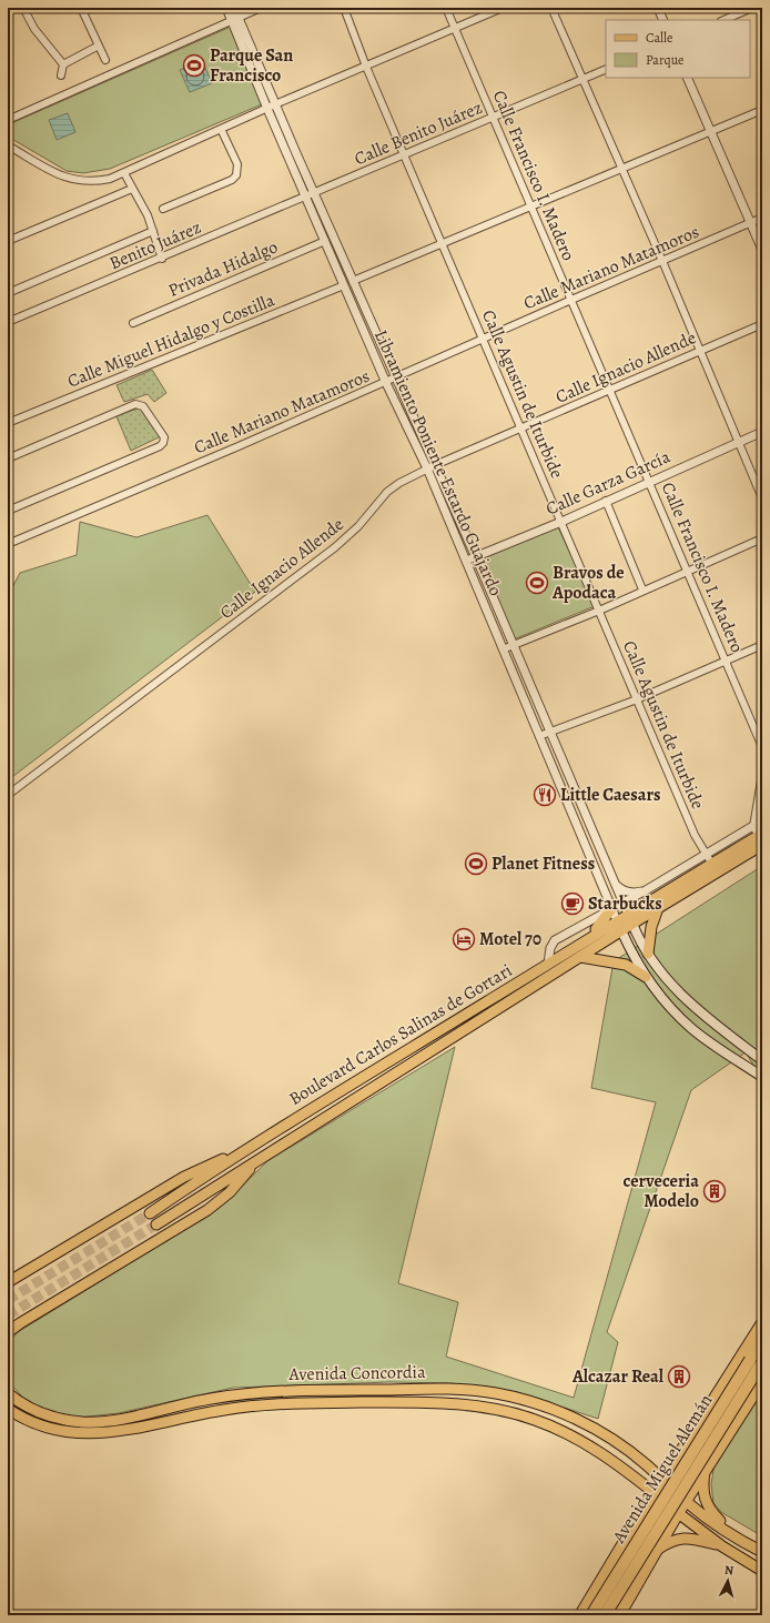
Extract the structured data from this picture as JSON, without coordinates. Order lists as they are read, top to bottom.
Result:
{
  "streets": {
    "highway": ["Avenida Miguel Alemán"],
    "main road": ["Boulevard Carlos Salinas de Gortari", "Avenida Concordia"],
    "street": [
      "Calle Benito Juárez",
      "Calle Francisco I. Madero",
      "Benito Juárez",
      "Calle Mariano Matamoros",
      "Privada Hidalgo",
      "Calle Miguel Hidalgo y Costilla",
      "Calle Ignacio Allende",
      "Calle Agustin de Iturbide",
      "Libramiento Poniente Estardo Guajardo",
      "Calle Garza García"
    ]
  },
  "crossings": [
    ["Calle Benito Juárez", "Calle Francisco I. Madero"],
    ["Calle Benito Juárez", "Benito Juárez"],
    ["Calle Benito Juárez", "Calle Agustin de Iturbide"],
    ["Calle Benito Juárez", "Libramiento Poniente Estardo Guajardo"],
    ["Calle Francisco I. Madero", "Calle Mariano Matamoros"],
    ["Calle Francisco I. Madero", "Calle Ignacio Allende"],
    ["Calle Francisco I. Madero", "Calle Garza García"],
    ["Benito Juárez", "Libramiento Poniente Estardo Guajardo"],
    ["Calle Mariano Matamoros", "Calle Agustin de Iturbide"],
    ["Calle Mariano Matamoros", "Libramiento Poniente Estardo Guajardo"],
    ["Privada Hidalgo", "Libramiento Poniente Estardo Guajardo"],
    ["Calle Miguel Hidalgo y Costilla", "Libramiento Poniente Estardo Guajardo"],
    ["Calle Ignacio Allende", "Calle Agustin de Iturbide"],
    ["Calle Ignacio Allende", "Libramiento Poniente Estardo Guajardo"],
    ["Calle Agustin de Iturbide", "Calle Garza García"],
    ["Calle Agustin de Iturbide", "Boulevard Carlos Salinas de Gortari"],
    ["Libramiento Poniente Estardo Guajardo", "Calle Garza García"],
    ["Libramiento Poniente Estardo Guajardo", "Boulevard Carlos Salinas de Gortari"]
  ],
  "places": {
    "sports": ["Parque San Francisco", "Bravos de Apodaca", "Planet Fitness"],
    "restaurant": ["Little Caesars"],
    "cafe": ["Starbucks"],
    "hotel": ["Motel 70"],
    "building": ["cerveceria Modelo", "Alcazar Real"]
  },
  "legend": ["Calle", "Parque"],
  "north": "top"
}
